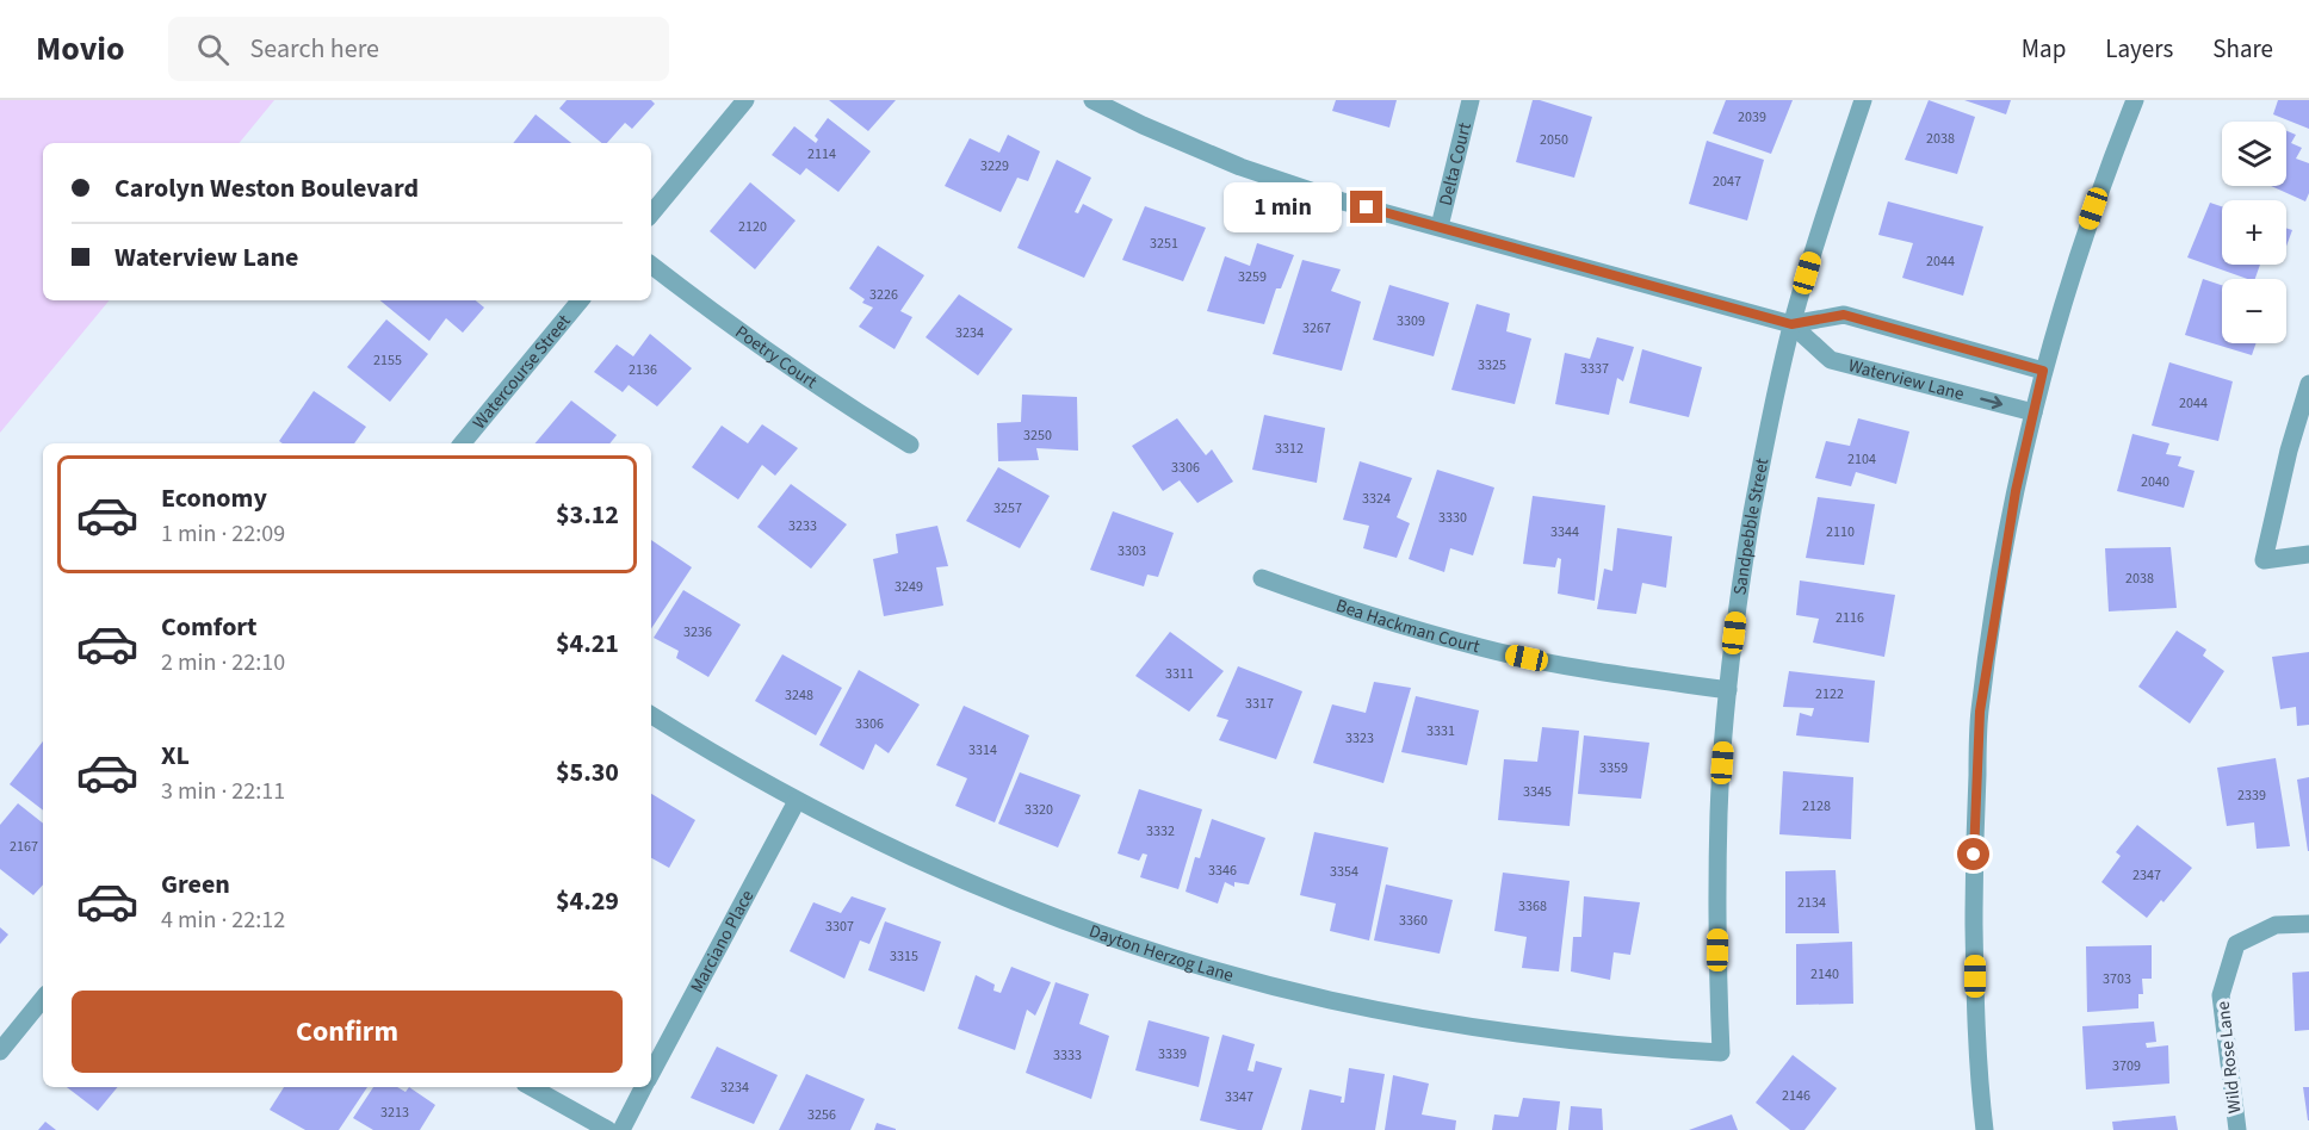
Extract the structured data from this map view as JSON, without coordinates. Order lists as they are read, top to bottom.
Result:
{
  "streets": {
    "street": [
      "Delta Court",
      "Poetry Court",
      "Watercourse Street",
      "Waterview Lane",
      "Sandpebble Street",
      "Bea Hackman Court",
      "Marciano Place",
      "Dayton Herzog Lane",
      "Wild Rose Lane"
    ]
  },
  "crossings": [
    ["Delta Court", "Waterview Lane"],
    ["Waterview Lane", "Sandpebble Street"],
    ["Sandpebble Street", "Bea Hackman Court"],
    ["Sandpebble Street", "Dayton Herzog Lane"],
    ["Marciano Place", "Dayton Herzog Lane"]
  ],
  "house_numbers": [
    "2039",
    "2038",
    "2050",
    "2114",
    "3229",
    "2047",
    "2120",
    "3251",
    "2044",
    "3259",
    "3226",
    "3309",
    "3267",
    "3234",
    "2155",
    "3325",
    "3337",
    "2136",
    "2044",
    "3250",
    "3312",
    "2104",
    "3306",
    "2040",
    "3324",
    "3257",
    "3330",
    "3233",
    "3344",
    "2110",
    "3303",
    "2038",
    "3249",
    "2116",
    "3236",
    "3311",
    "2122",
    "3248",
    "3317",
    "3306",
    "3331",
    "3323",
    "3314",
    "3359",
    "3345",
    "2339",
    "2128",
    "3320",
    "3332",
    "2167",
    "3346",
    "3354",
    "2347",
    "2134",
    "3368",
    "3360",
    "3307",
    "3315",
    "2140",
    "3703",
    "3339",
    "3333",
    "3709",
    "3234",
    "2146",
    "3347",
    "3213",
    "3256"
  ],
  "page": {
    "header": "Movio",
    "search": "Search here",
    "nav": ["Map", "Layers", "Share"],
    "map_buttons": ["+", "−"],
    "banner": ["Carolyn Weston Boulevard", "Waterview Lane"],
    "bubble": "1 min",
    "list": [
      {
        "name": "Economy",
        "note": "1 min · 22:09",
        "value": "$3.12"
      },
      {
        "name": "Comfort",
        "note": "2 min · 22:10",
        "value": "$4.21"
      },
      {
        "name": "XL",
        "note": "3 min · 22:11",
        "value": "$5.30"
      },
      {
        "name": "Green",
        "note": "4 min · 22:12",
        "value": "$4.29"
      }
    ],
    "buttons": "Confirm"
  }
}
